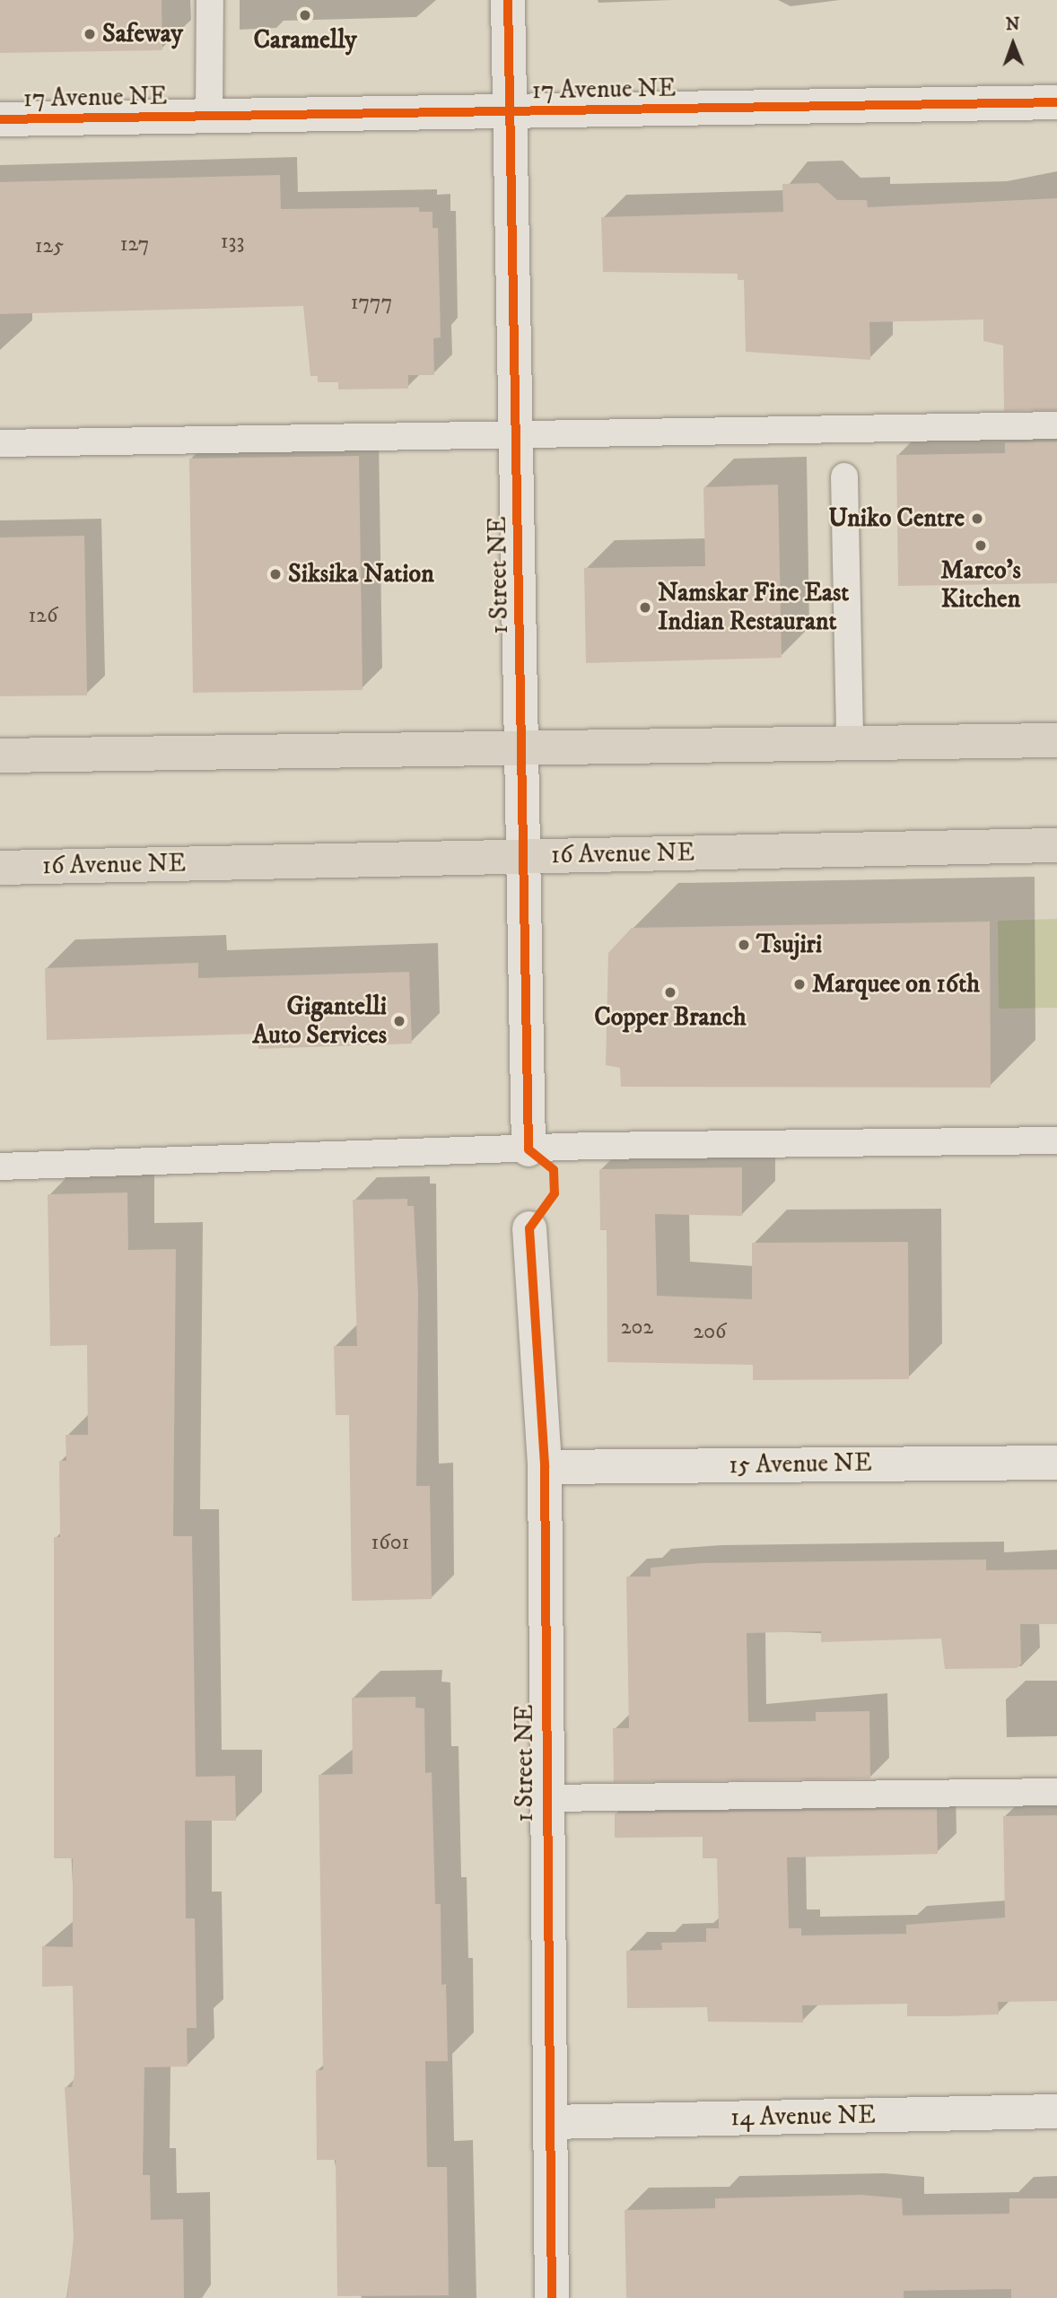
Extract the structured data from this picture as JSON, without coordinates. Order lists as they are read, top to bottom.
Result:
{
  "streets": {
    "highway": ["16 Avenue NE"],
    "street": [
      "17 Avenue NE",
      "1 Street NE",
      "15 Avenue NE",
      "14 Avenue NE"
    ]
  },
  "crossings": [
    ["17 Avenue NE", "1 Street NE"],
    ["1 Street NE", "16 Avenue NE"],
    ["1 Street NE", "15 Avenue NE"],
    ["1 Street NE", "14 Avenue NE"]
  ],
  "places": [
    "Caramelly",
    "Safeway",
    "Uniko Centre",
    "Marco's Kitchen",
    "Siksika Nation",
    "Namskar Fine East Indian Restaurant",
    "Tsujiri",
    "Marquee on 16th",
    "Copper Branch",
    "Gigantelli Auto Services"
  ],
  "house_numbers": [
    "133",
    "127",
    "125",
    "1777",
    "126",
    "202",
    "206",
    "1601"
  ],
  "north": "top"
}
